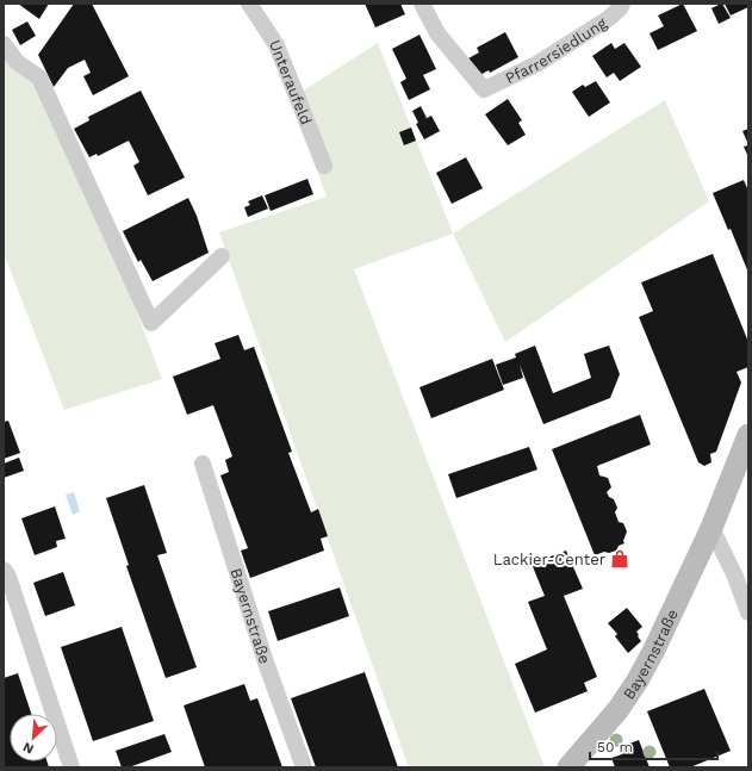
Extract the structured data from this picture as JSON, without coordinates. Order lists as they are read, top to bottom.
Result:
{
  "streets": {
    "street": ["Pfarrersiedlung", "Unteraufeld", "Bayernstraße"]
  },
  "places": {
    "shop": ["Lackier-Center"]
  },
  "scale_bar": "50 m",
  "north": "bottom left"
}
